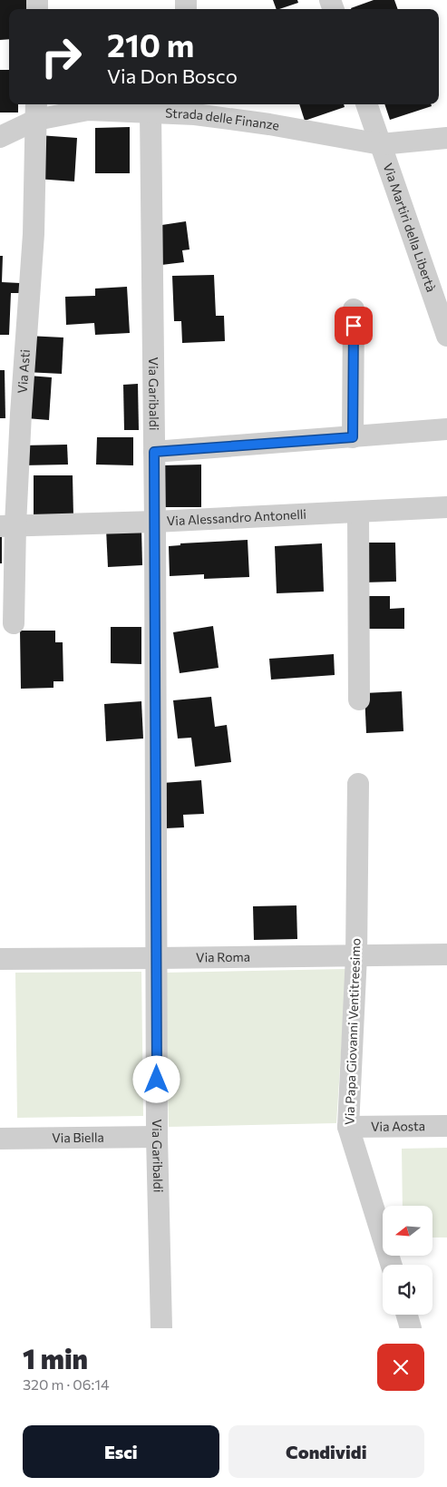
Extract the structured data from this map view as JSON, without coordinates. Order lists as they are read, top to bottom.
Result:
{
  "streets": {
    "street": [
      "Strada delle Finanze",
      "Via Martiri della Libertà",
      "Via Asti",
      "Via Garibaldi",
      "Via Alessandro Antonelli",
      "Via Roma",
      "Via Papa Giovanni Ventitreesimo",
      "Via Aosta",
      "Via Biella"
    ]
  },
  "crossings": [
    ["Strada delle Finanze", "Via Martiri della Libertà"],
    ["Strada delle Finanze", "Via Asti"],
    ["Strada delle Finanze", "Via Garibaldi"],
    ["Via Asti", "Via Alessandro Antonelli"],
    ["Via Garibaldi", "Via Alessandro Antonelli"],
    ["Via Garibaldi", "Via Roma"],
    ["Via Garibaldi", "Via Biella"],
    ["Via Roma", "Via Papa Giovanni Ventitreesimo"],
    ["Via Papa Giovanni Ventitreesimo", "Via Aosta"]
  ],
  "north": "left",
  "page": {
    "turn": ["210 m", "Via Don Bosco"],
    "heading": ["1 min", "320 m · 06:14"],
    "buttons": ["Esci", "Condividi"]
  }
}
